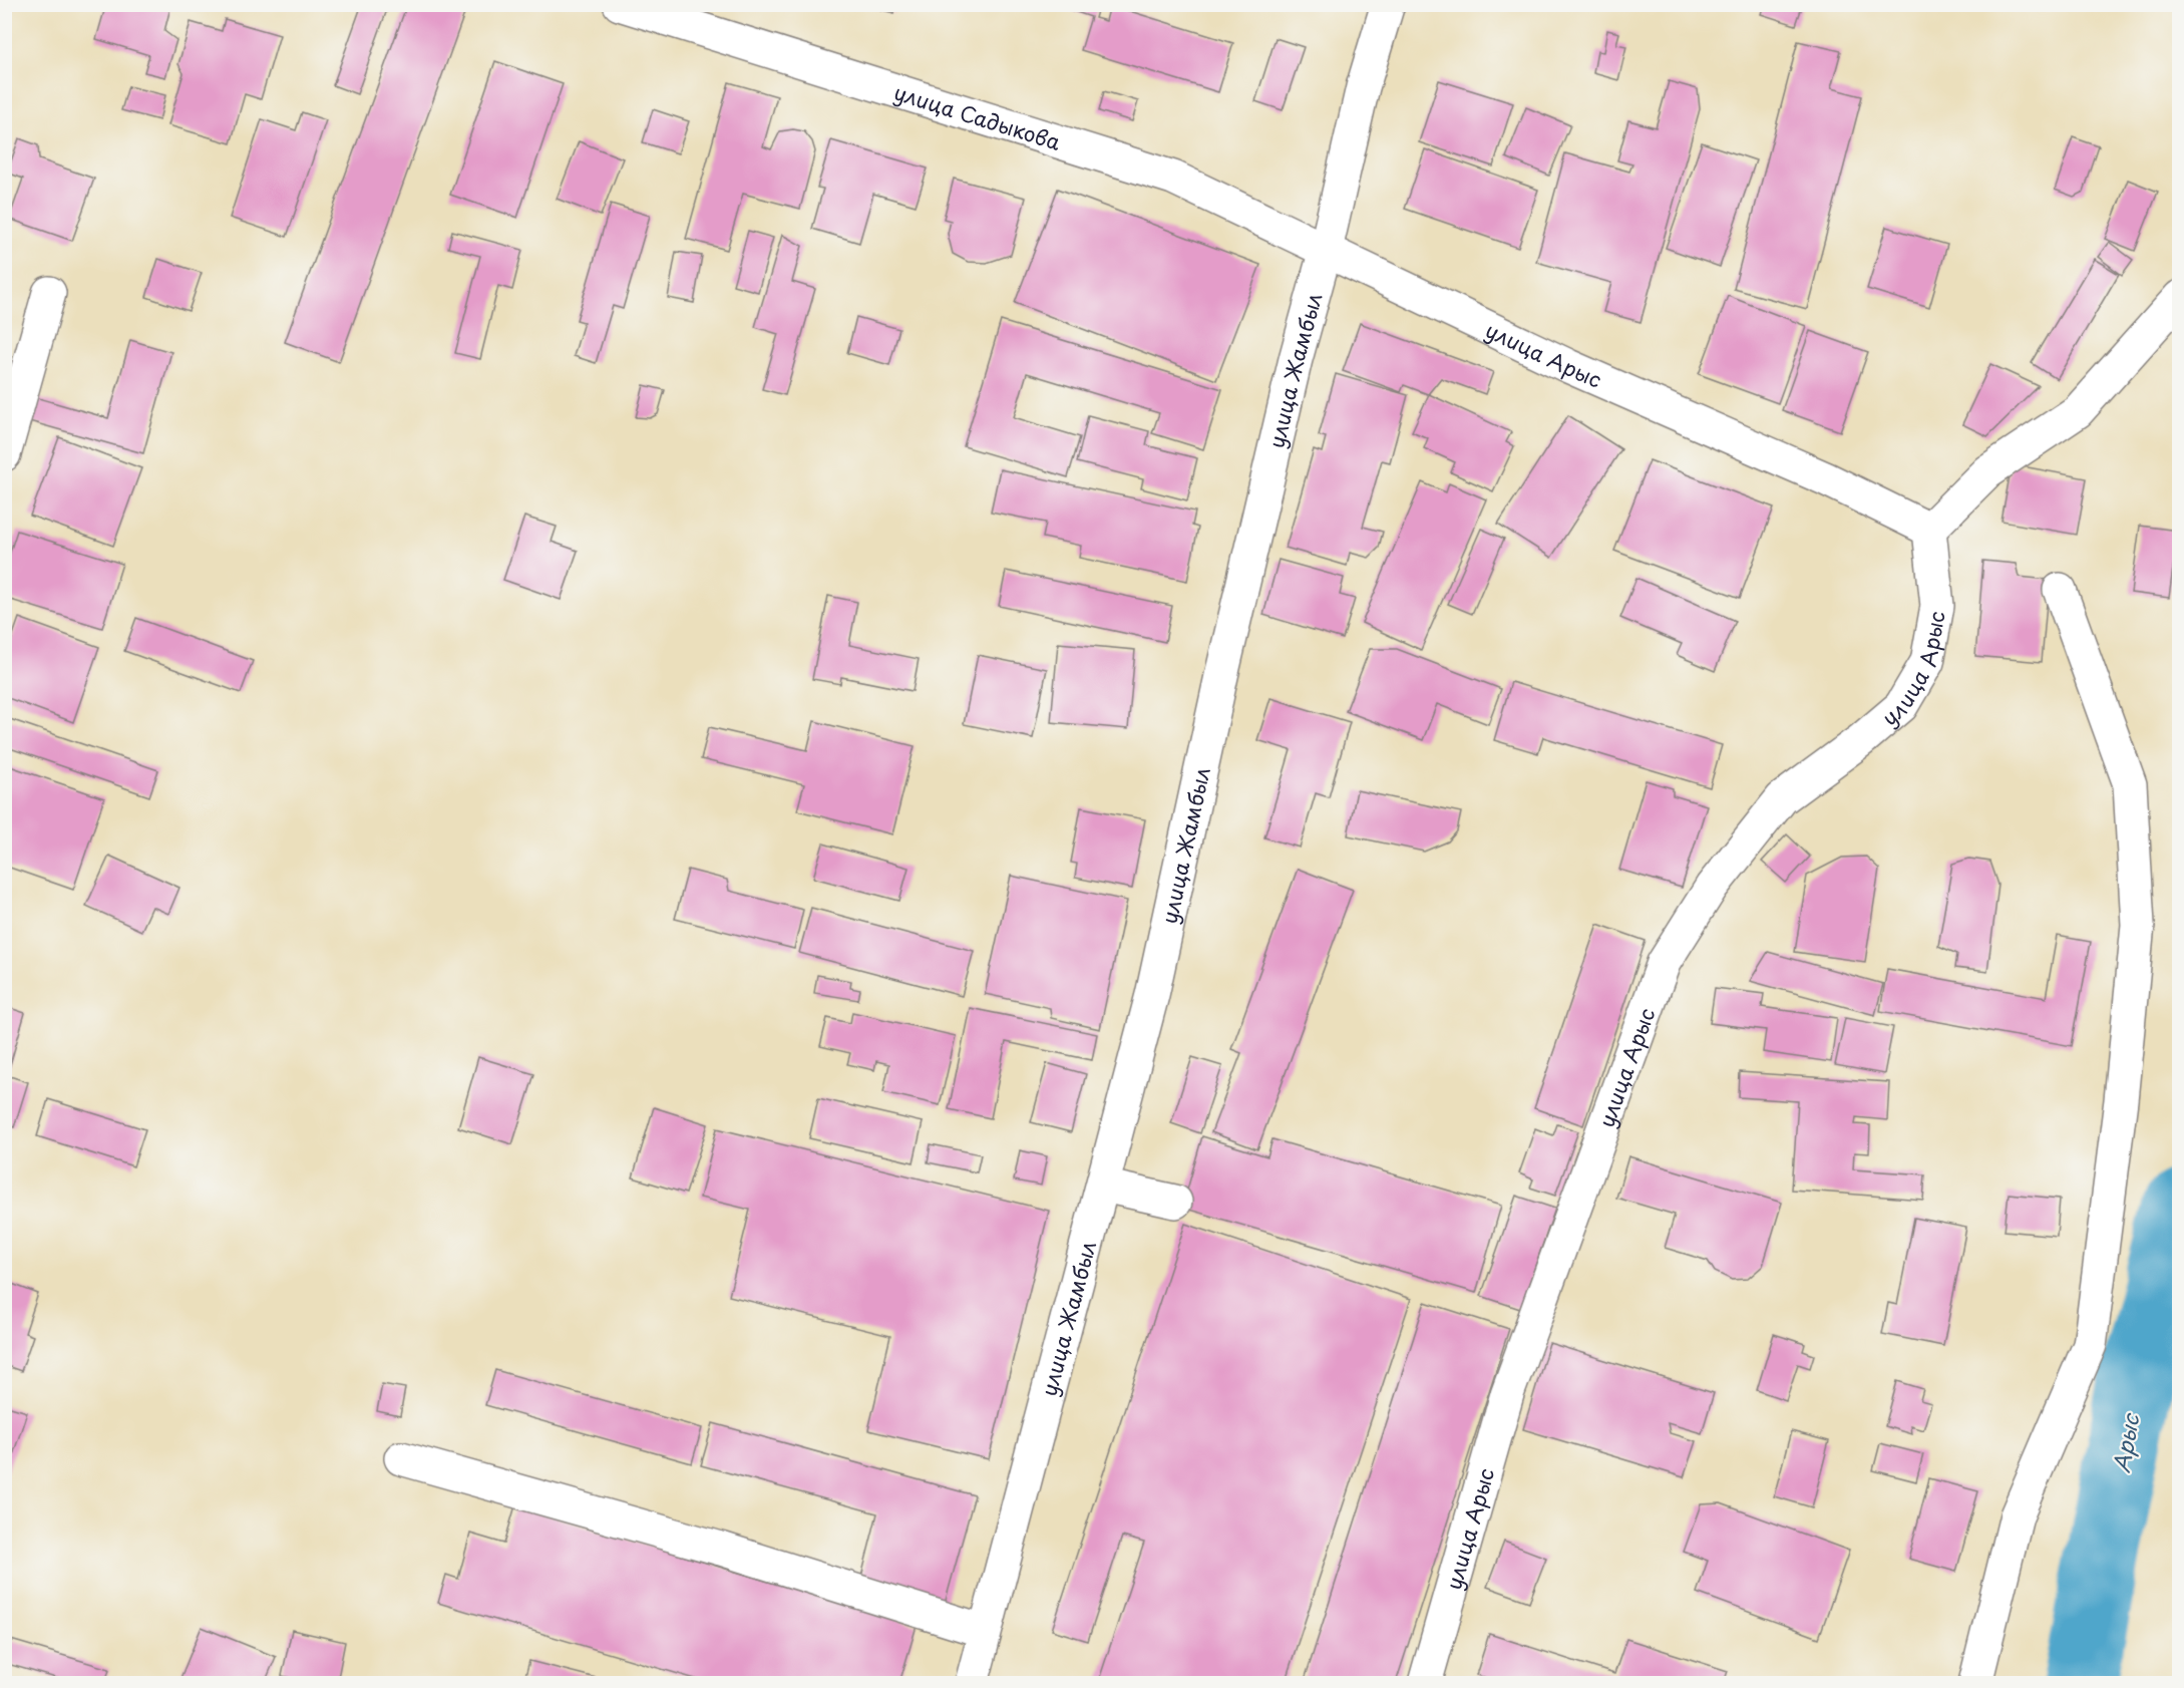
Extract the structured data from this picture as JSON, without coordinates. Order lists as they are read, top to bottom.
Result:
{
  "streets": {
    "street": ["улица Садыкова", "улица Арыс", "улица Жамбыл"]
  },
  "crossings": [
    ["улица Садыкова", "улица Арыс"],
    ["улица Садыкова", "улица Жамбыл"],
    ["улица Арыс", "улица Жамбыл"]
  ],
  "water": ["Арыс"]
}
